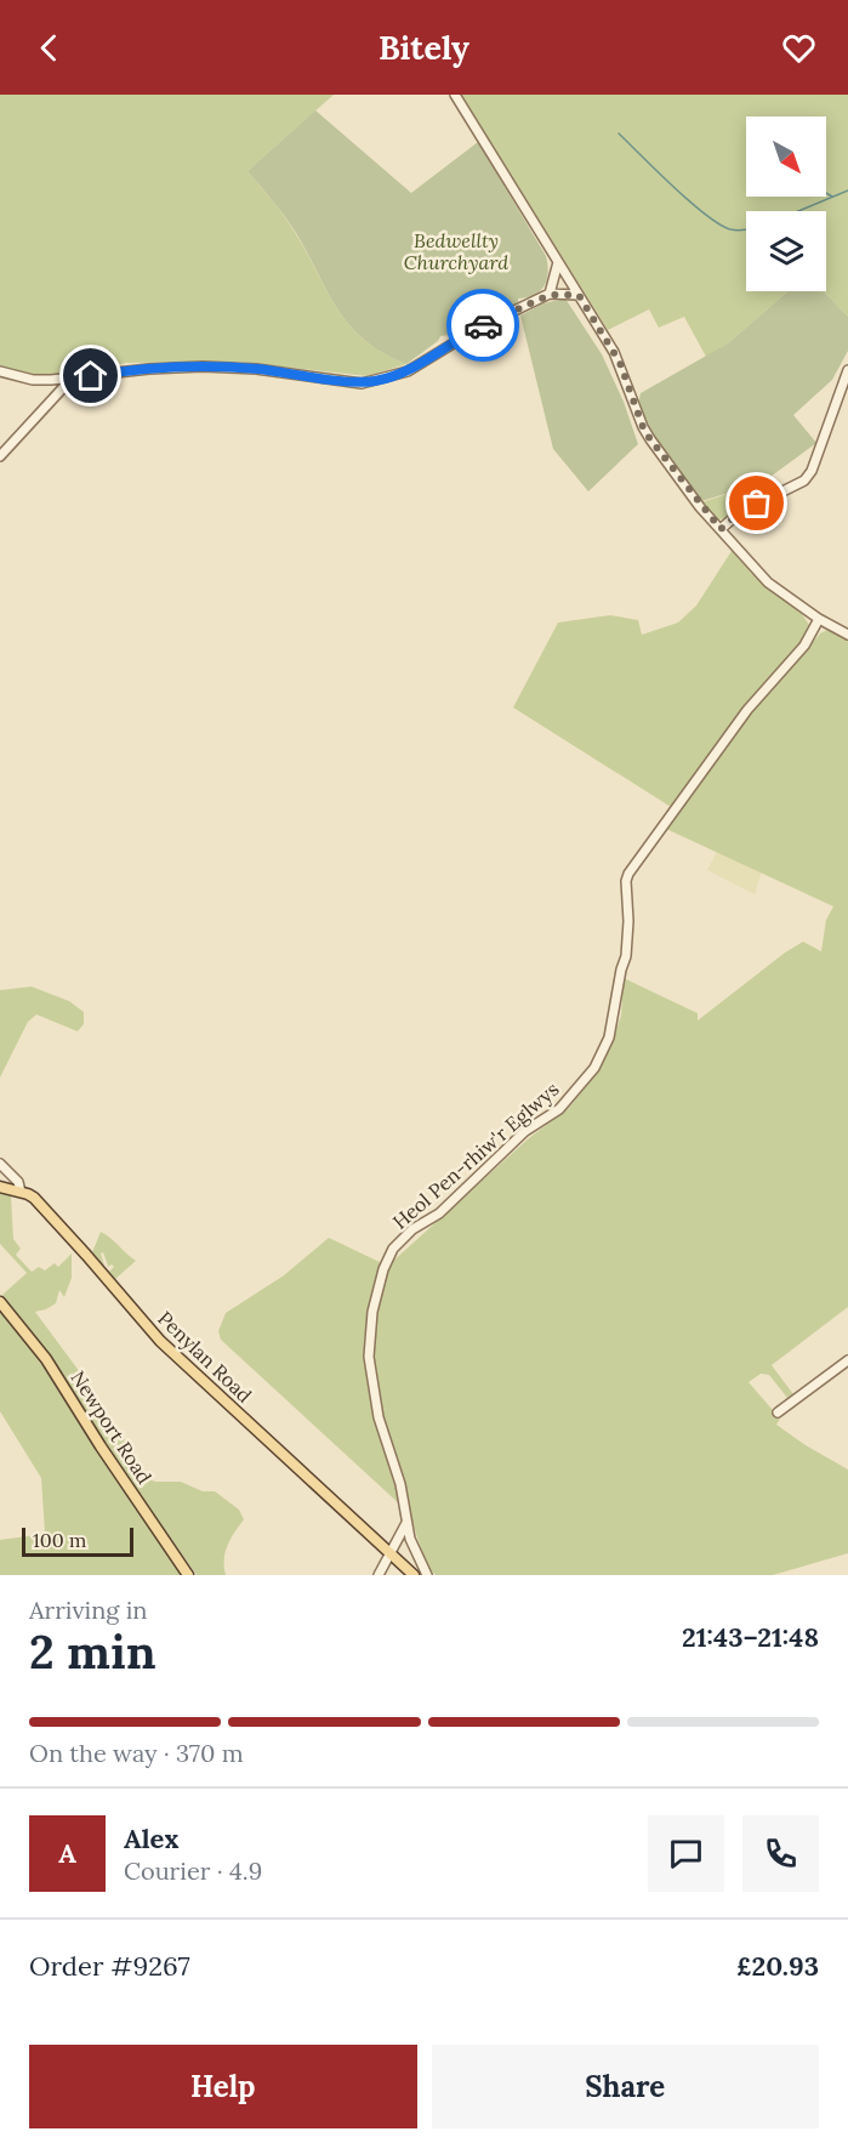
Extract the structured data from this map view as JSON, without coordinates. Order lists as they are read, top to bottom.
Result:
{
  "streets": {
    "main road": ["Penylan Road", "Newport Road"],
    "street": ["Heol Pen-rhiw'r Eglwys"]
  },
  "parks": ["Bedwellty Churchyard"],
  "scale_bar": "100 m",
  "north": "bottom right",
  "page": {
    "header": "Bitely",
    "scale": "100 m",
    "heading": ["2 min", "Arriving in", "21:43–21:48"],
    "panel": [
      "Alex",
      "Courier · 4.9",
      "Order #9267",
      "£20.93"
    ],
    "bar": "On the way · 370 m",
    "round": "A",
    "buttons": ["Help", "Share"]
  }
}
